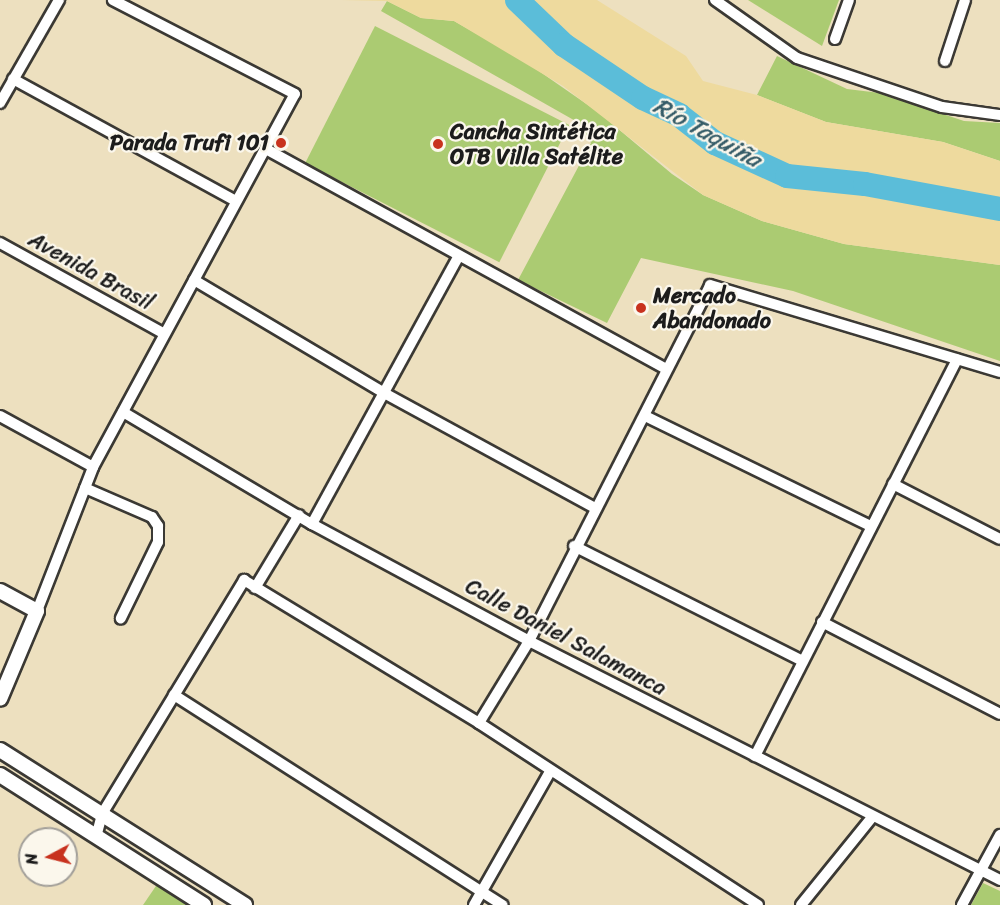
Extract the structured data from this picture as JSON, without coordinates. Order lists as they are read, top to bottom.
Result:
{
  "streets": {
    "street": ["Avenida Brasil", "Calle Daniel Salamanca"]
  },
  "water": ["Río Taquiña"],
  "places": ["Parada Trufi 101", "Cancha Sintética OTB Villa Satélite", "Mercado Abandonado"],
  "north": "left"
}
